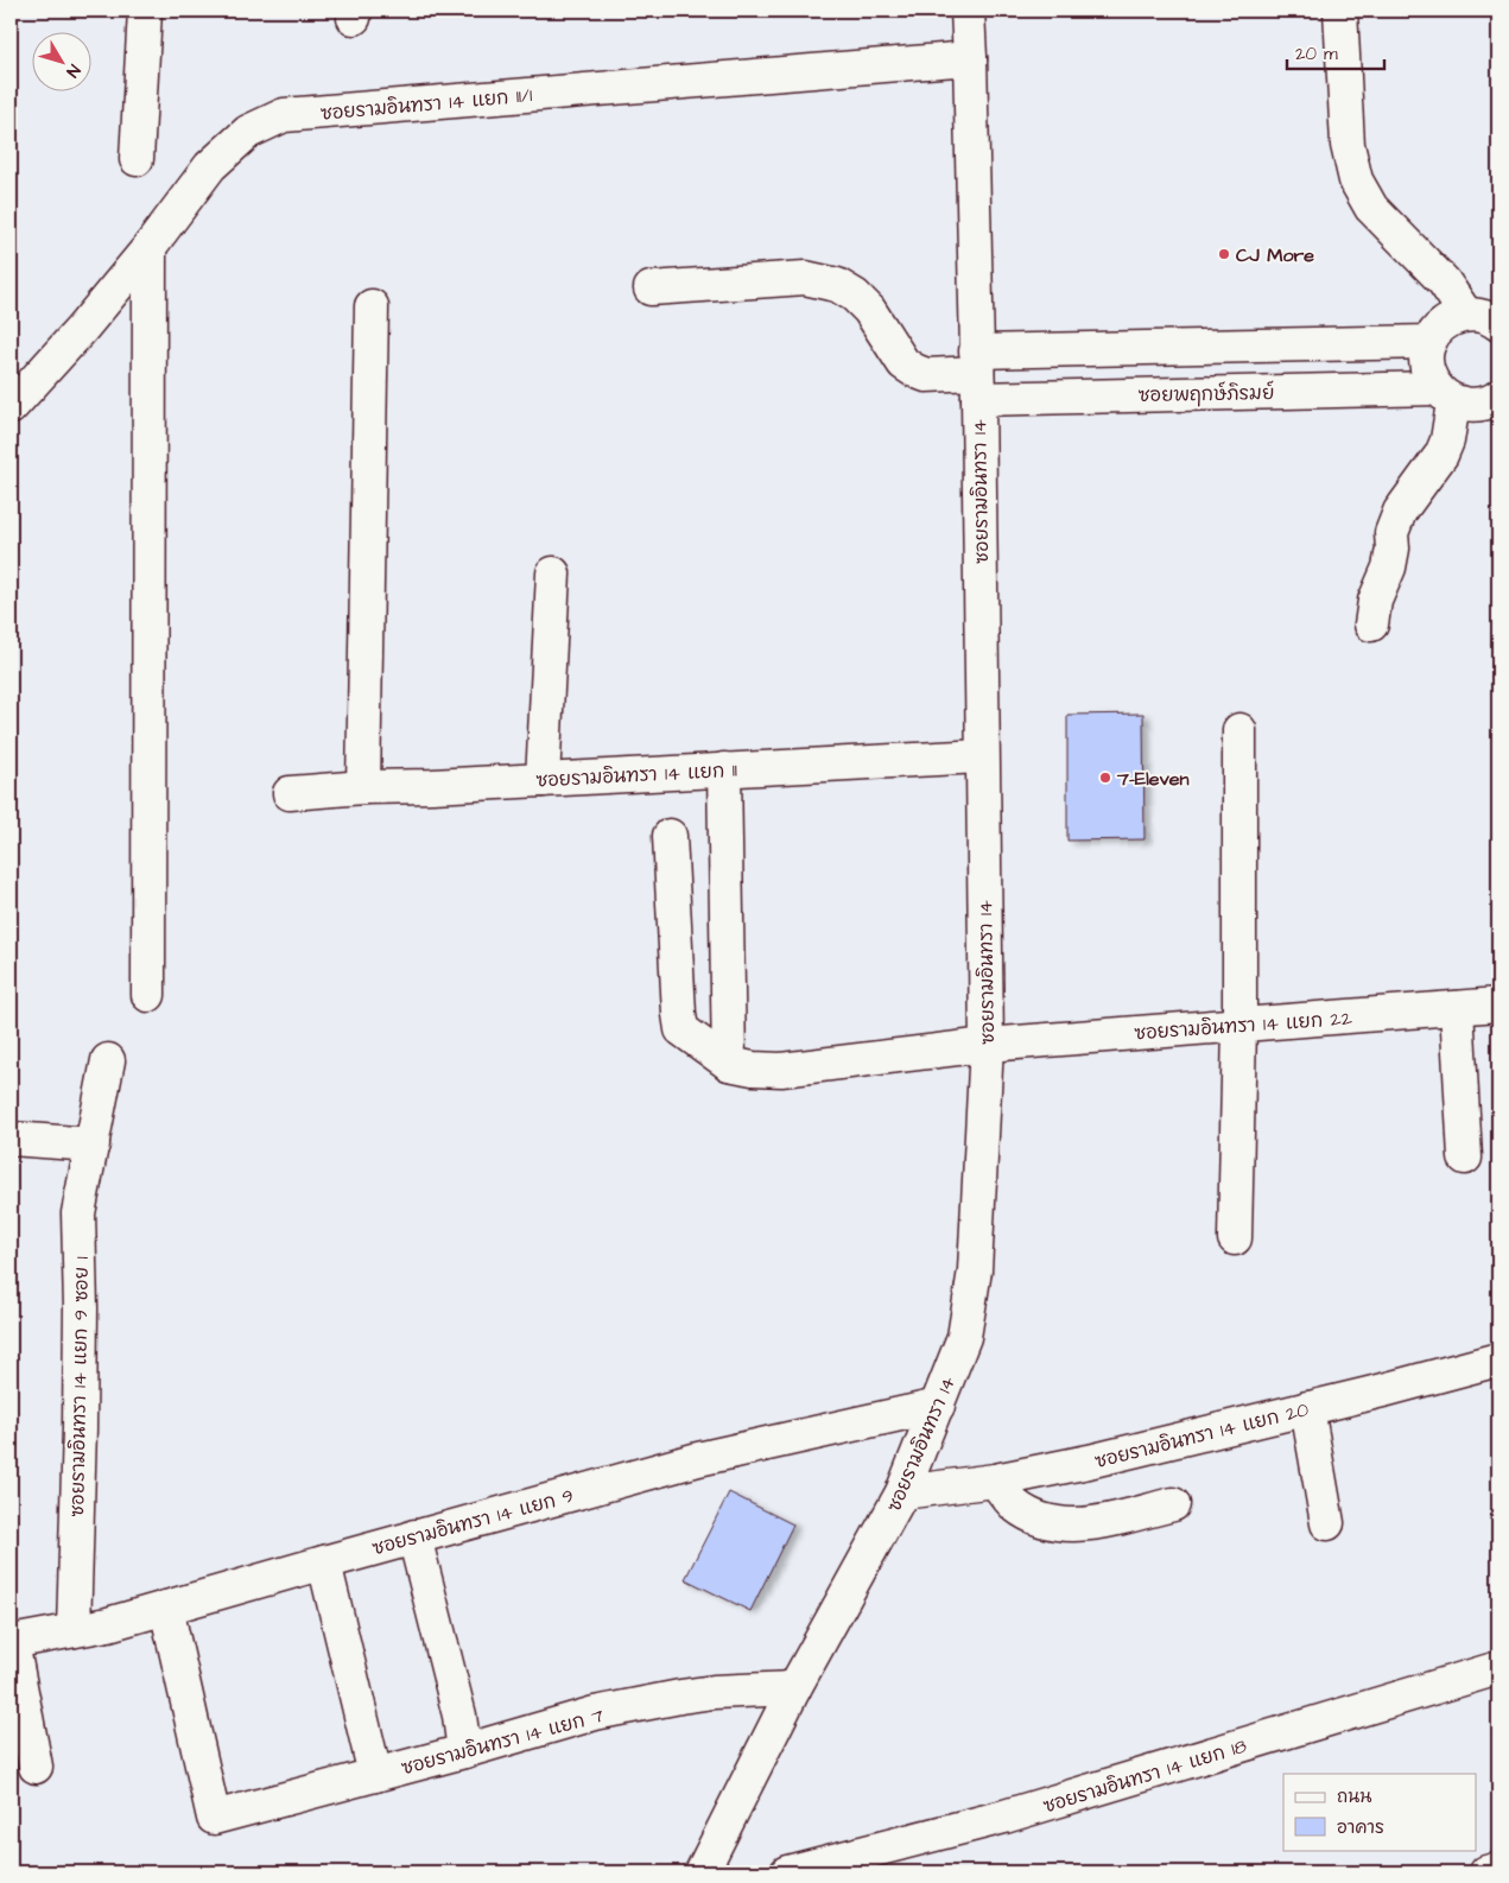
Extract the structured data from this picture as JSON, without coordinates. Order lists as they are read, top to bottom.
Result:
{
  "streets": {
    "street": [
      "ซอยรามอินทรา 14 แยก 11/1",
      "ซอยพฤกษ์ภิรมย์",
      "ซอยรามอินทรา 14",
      "ซอยรามอินทรา 14 แยก 11",
      "ซอยรามอินทรา 14 แยก 22",
      "ซอยรามอินทรา 14 แยก 9 ซอย 1",
      "ซอยรามอินทรา 14 แยก 20",
      "ซอยรามอินทรา 14 แยก 9",
      "ซอยรามอินทรา 14 แยก 7",
      "ซอยรามอินทรา 14 แยก 18"
    ]
  },
  "crossings": [
    ["ซอยรามอินทรา 14 แยก 11/1", "ซอยรามอินทรา 14"],
    ["ซอยพฤกษ์ภิรมย์", "ซอยรามอินทรา 14"],
    ["ซอยรามอินทรา 14", "ซอยรามอินทรา 14 แยก 11"],
    ["ซอยรามอินทรา 14", "ซอยรามอินทรา 14 แยก 22"],
    ["ซอยรามอินทรา 14", "ซอยรามอินทรา 14 แยก 20"],
    ["ซอยรามอินทรา 14", "ซอยรามอินทรา 14 แยก 9"],
    ["ซอยรามอินทรา 14", "ซอยรามอินทรา 14 แยก 7"],
    ["ซอยรามอินทรา 14 แยก 9 ซอย 1", "ซอยรามอินทรา 14 แยก 9"],
    ["ซอยรามอินทรา 14 แยก 9", "ซอยรามอินทรา 14 แยก 7"]
  ],
  "places": ["CJ More", "7-Eleven"],
  "legend": ["ถนน", "อาคาร"],
  "scale_bar": "20 m",
  "north": "bottom right"
}
